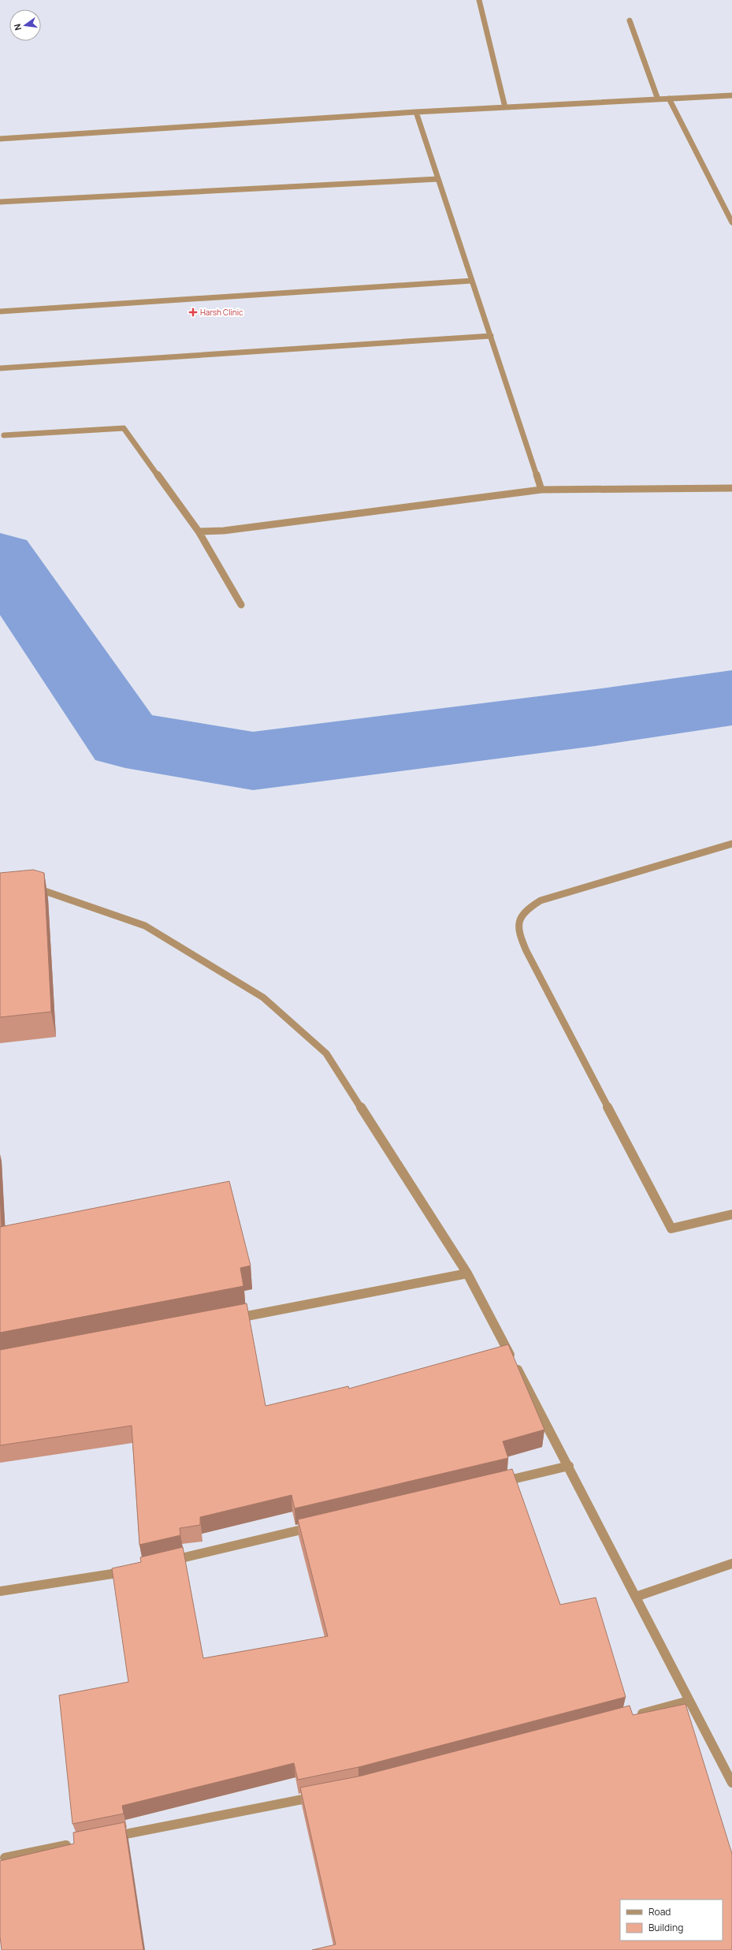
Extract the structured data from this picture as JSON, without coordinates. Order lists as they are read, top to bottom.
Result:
{
  "places": {
    "health": ["Harsh Clinic"]
  },
  "legend": ["Road", "Building"],
  "north": "left"
}
